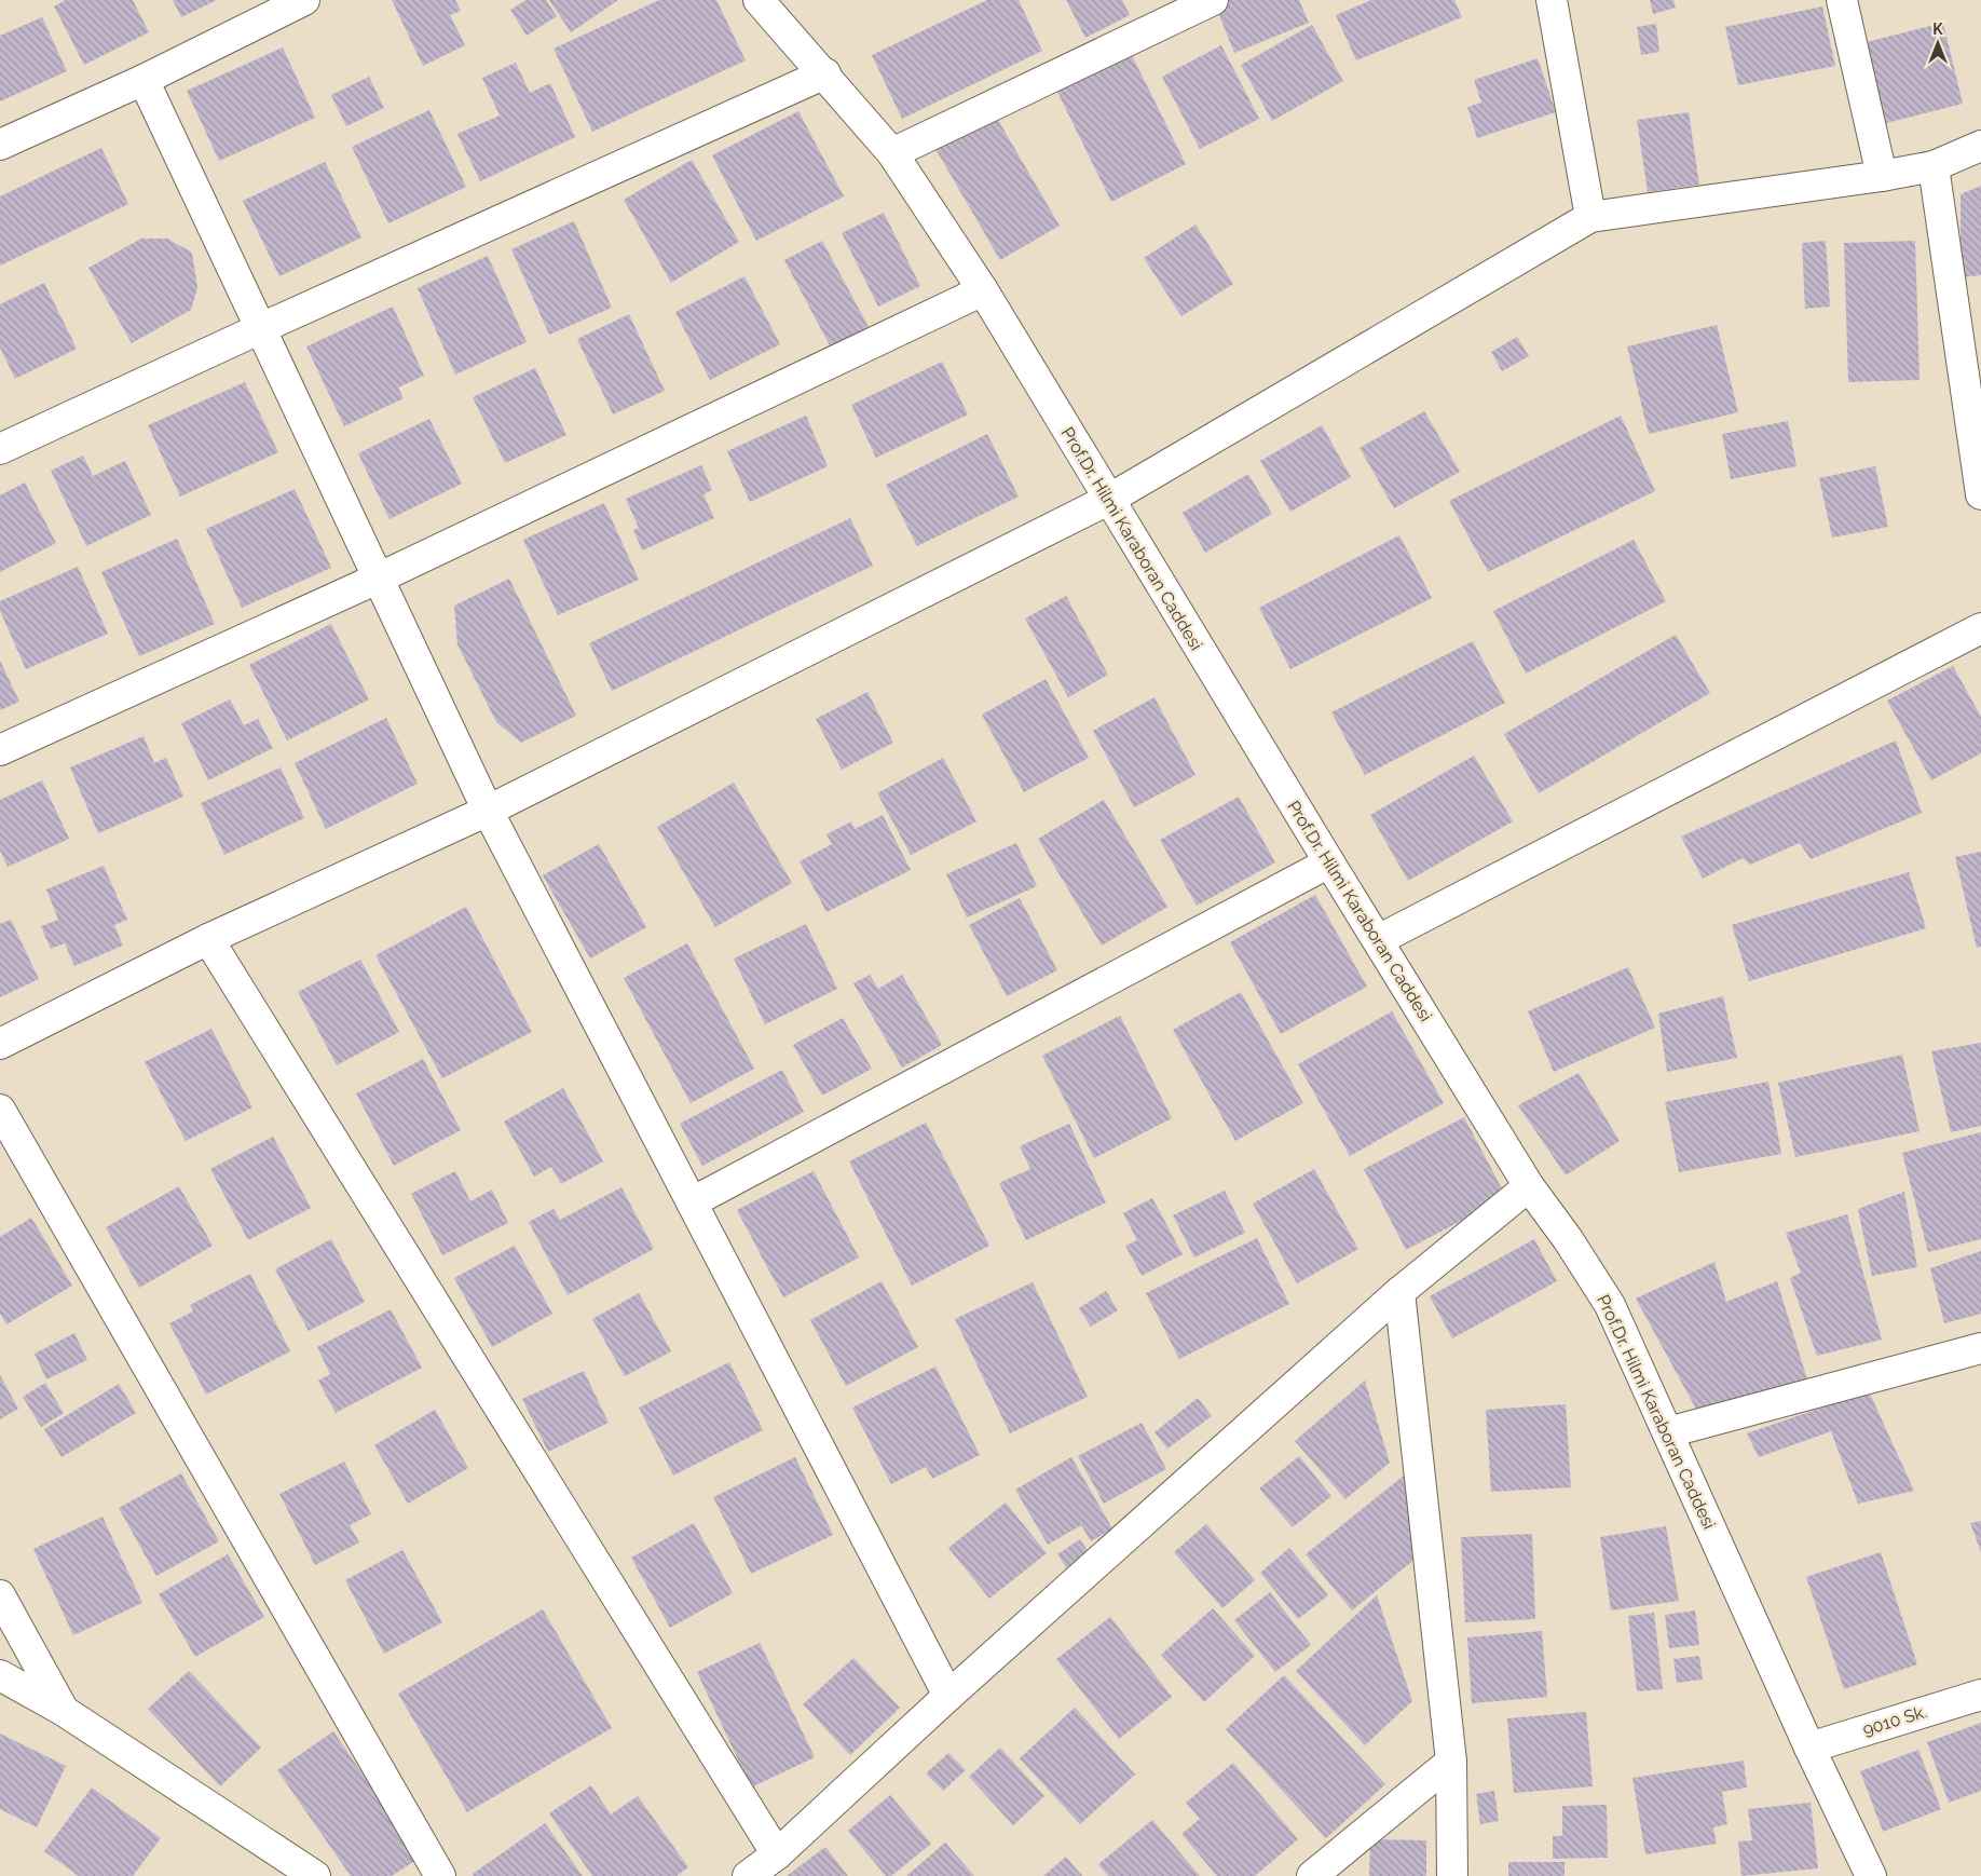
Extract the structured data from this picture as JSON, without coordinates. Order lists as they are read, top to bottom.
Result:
{
  "streets": {
    "street": ["Prof.Dr. Hilmi Karaboran Caddesi", "9010 Sk."]
  },
  "crossings": [
    ["Prof.Dr. Hilmi Karaboran Caddesi", "9010 Sk."]
  ],
  "north": "top"
}
